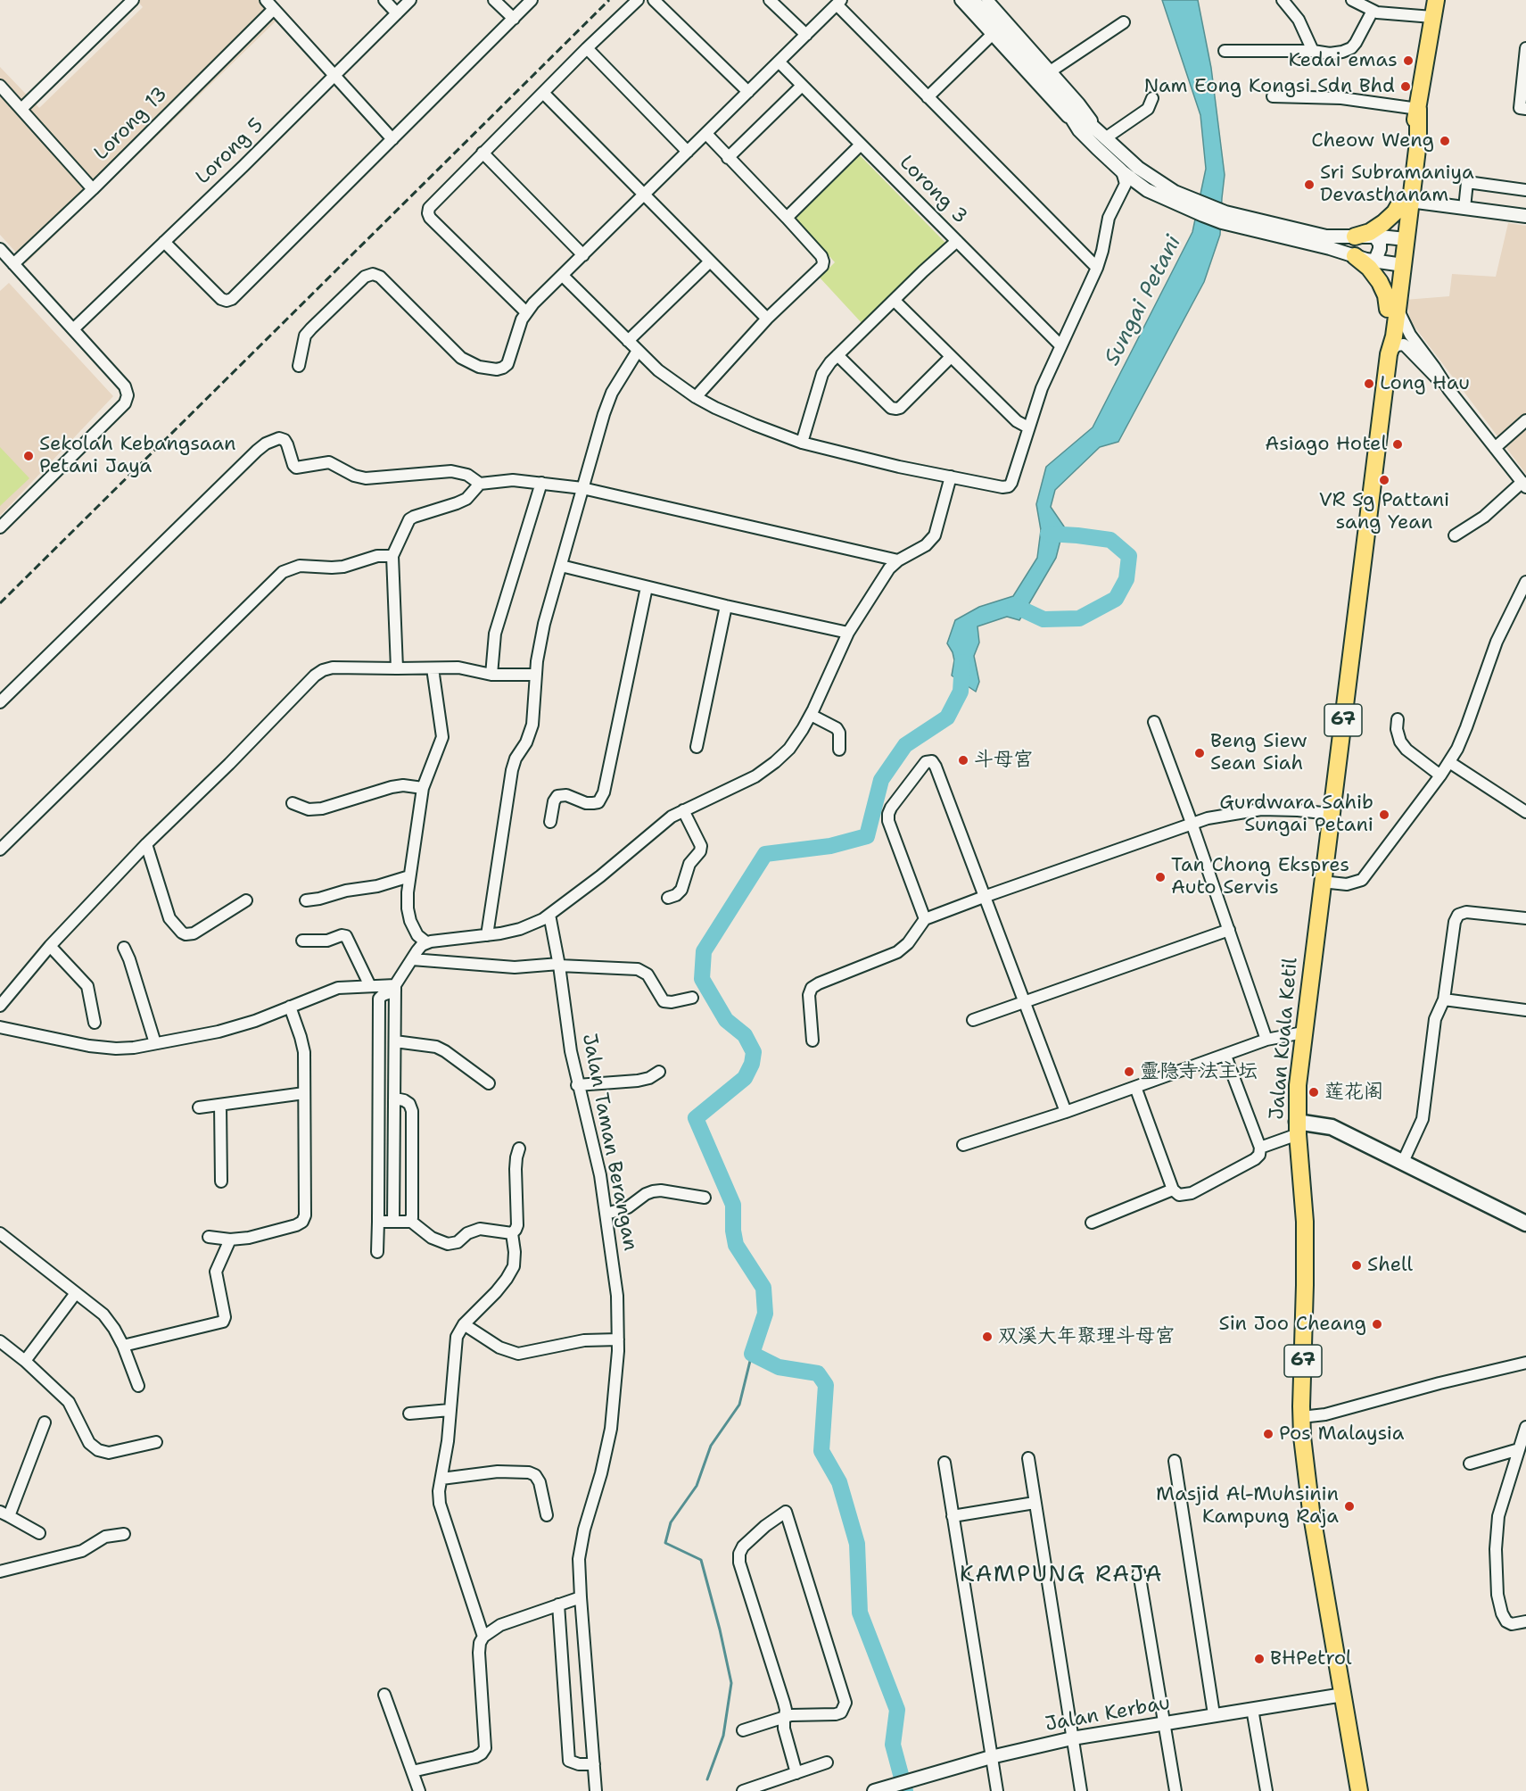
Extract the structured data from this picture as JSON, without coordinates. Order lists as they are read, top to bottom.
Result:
{
  "streets": {
    "main road": ["67", "Jalan Kuala Ketil"],
    "street": [
      "Lorong 13",
      "Lorong 5",
      "Lorong 3",
      "Jalan Taman Berangan",
      "Jalan Kerbau"
    ]
  },
  "crossings": [
    ["Jalan Kuala Ketil", "Jalan Kerbau"]
  ],
  "districts": ["KAMPUNG RAJA"],
  "water": ["Sungai Petani"],
  "places": [
    "Kedai emas",
    "Nam Eong Kongsi Sdn Bhd",
    "Cheow Weng",
    "Sri Subramaniya Devasthanam",
    "Long Hau",
    "Asiago Hotel",
    "Sekolah Kebangsaan Petani Jaya",
    "VR Sg Pattani sang Yean",
    "Beng Siew Sean Siah",
    "斗母宫",
    "Gurdwara Sahib Sungai Petani",
    "Tan Chong Ekspres Auto Servis",
    "靈隐寺法主坛",
    "莲花阁",
    "Shell",
    "Sin Joo Cheang",
    "双溪大年聚理斗母宫",
    "Pos Malaysia",
    "Masjid Al-Muhsinin Kampung Raja",
    "BHPetrol"
  ]
}
